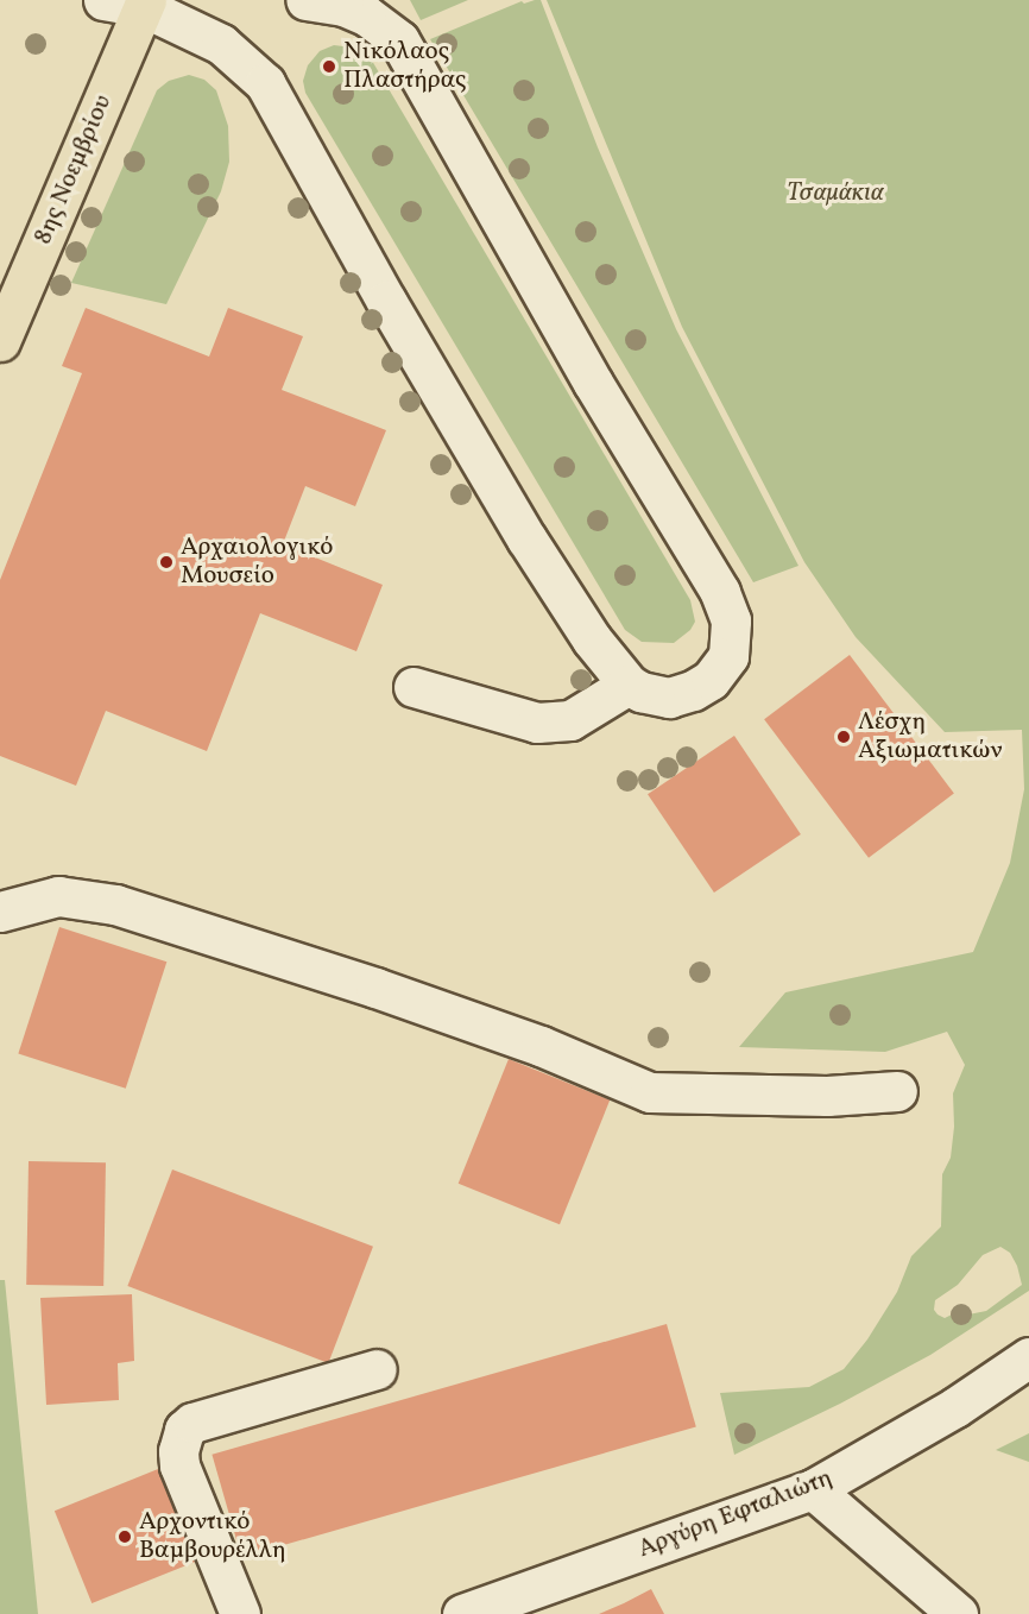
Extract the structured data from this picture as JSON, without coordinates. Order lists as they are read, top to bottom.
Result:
{
  "streets": {
    "main road": ["8ης Νοεμβρίου"],
    "street": ["Αργύρη Εφταλιώτη"]
  },
  "parks": ["Τσαμάκια"],
  "places": [
    "Νικόλαος Πλαστήρας",
    "Αρχαιολογικό Μουσείο",
    "Λέσχη Αξιωματικών",
    "Αρχοντικό Βαμβουρέλλη"
  ]
}
